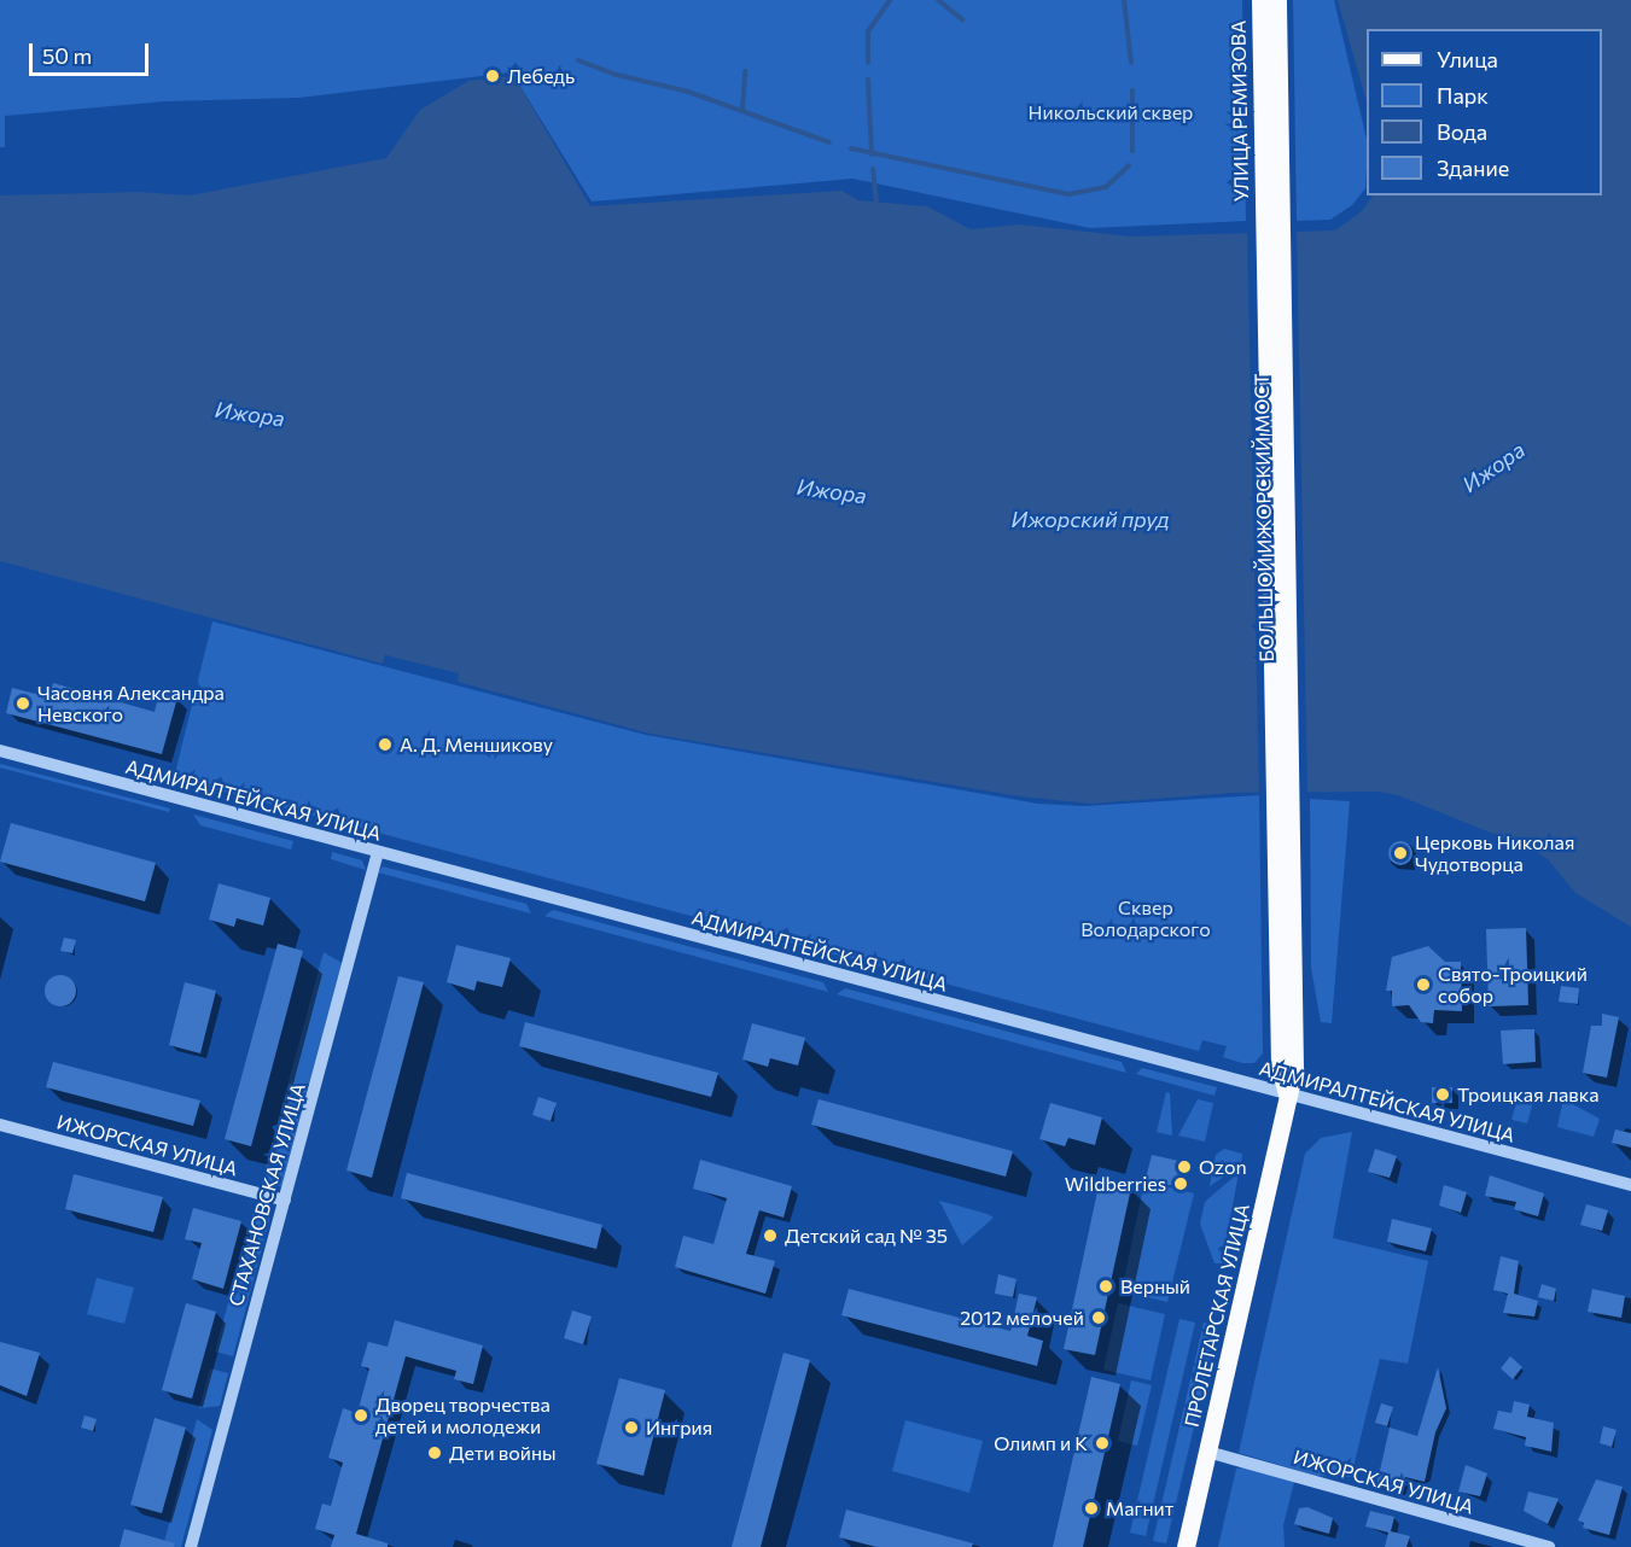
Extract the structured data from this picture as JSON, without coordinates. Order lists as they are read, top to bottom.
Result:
{
  "streets": {
    "main road": ["УЛИЦА РЕМИЗОВА", "БОЛЬШОЙ ИЖОРСКИЙ МОСТ", "ПРОЛЕТАРСКАЯ УЛИЦА"],
    "street": ["АДМИРАЛТЕЙСКАЯ УЛИЦА", "ИЖОРСКАЯ УЛИЦА", "СТАХАНОВСКАЯ УЛИЦА"]
  },
  "crossings": [
    ["УЛИЦА РЕМИЗОВА", "БОЛЬШОЙ ИЖОРСКИЙ МОСТ"],
    ["БОЛЬШОЙ ИЖОРСКИЙ МОСТ", "ПРОЛЕТАРСКАЯ УЛИЦА"],
    ["АДМИРАЛТЕЙСКАЯ УЛИЦА", "СТАХАНОВСКАЯ УЛИЦА"],
    ["АДМИРАЛТЕЙСКАЯ УЛИЦА", "ПРОЛЕТАРСКАЯ УЛИЦА"],
    ["ИЖОРСКАЯ УЛИЦА", "СТАХАНОВСКАЯ УЛИЦА"],
    ["ИЖОРСКАЯ УЛИЦА", "ПРОЛЕТАРСКАЯ УЛИЦА"]
  ],
  "water": ["Ижора", "Ижорский пруд"],
  "parks": ["Никольский сквер", "Сквер Володарского"],
  "places": [
    "Лебедь",
    "Часовня Александра Невского",
    "А. Д. Меншикову",
    "Церковь Николая Чудотворца",
    "Свято-Троицкий собор",
    "Троицкая лавка",
    "Ozon",
    "Wildberries",
    "Детский сад № 35",
    "Верный",
    "2012 мелочей",
    "Дворец творчества детей и молодежи",
    "Ингрия",
    "Олимп и К",
    "Дети войны",
    "Магнит"
  ],
  "legend": [
    "Улица",
    "Парк",
    "Вода",
    "Здание"
  ],
  "scale_bar": "50 m"
}
